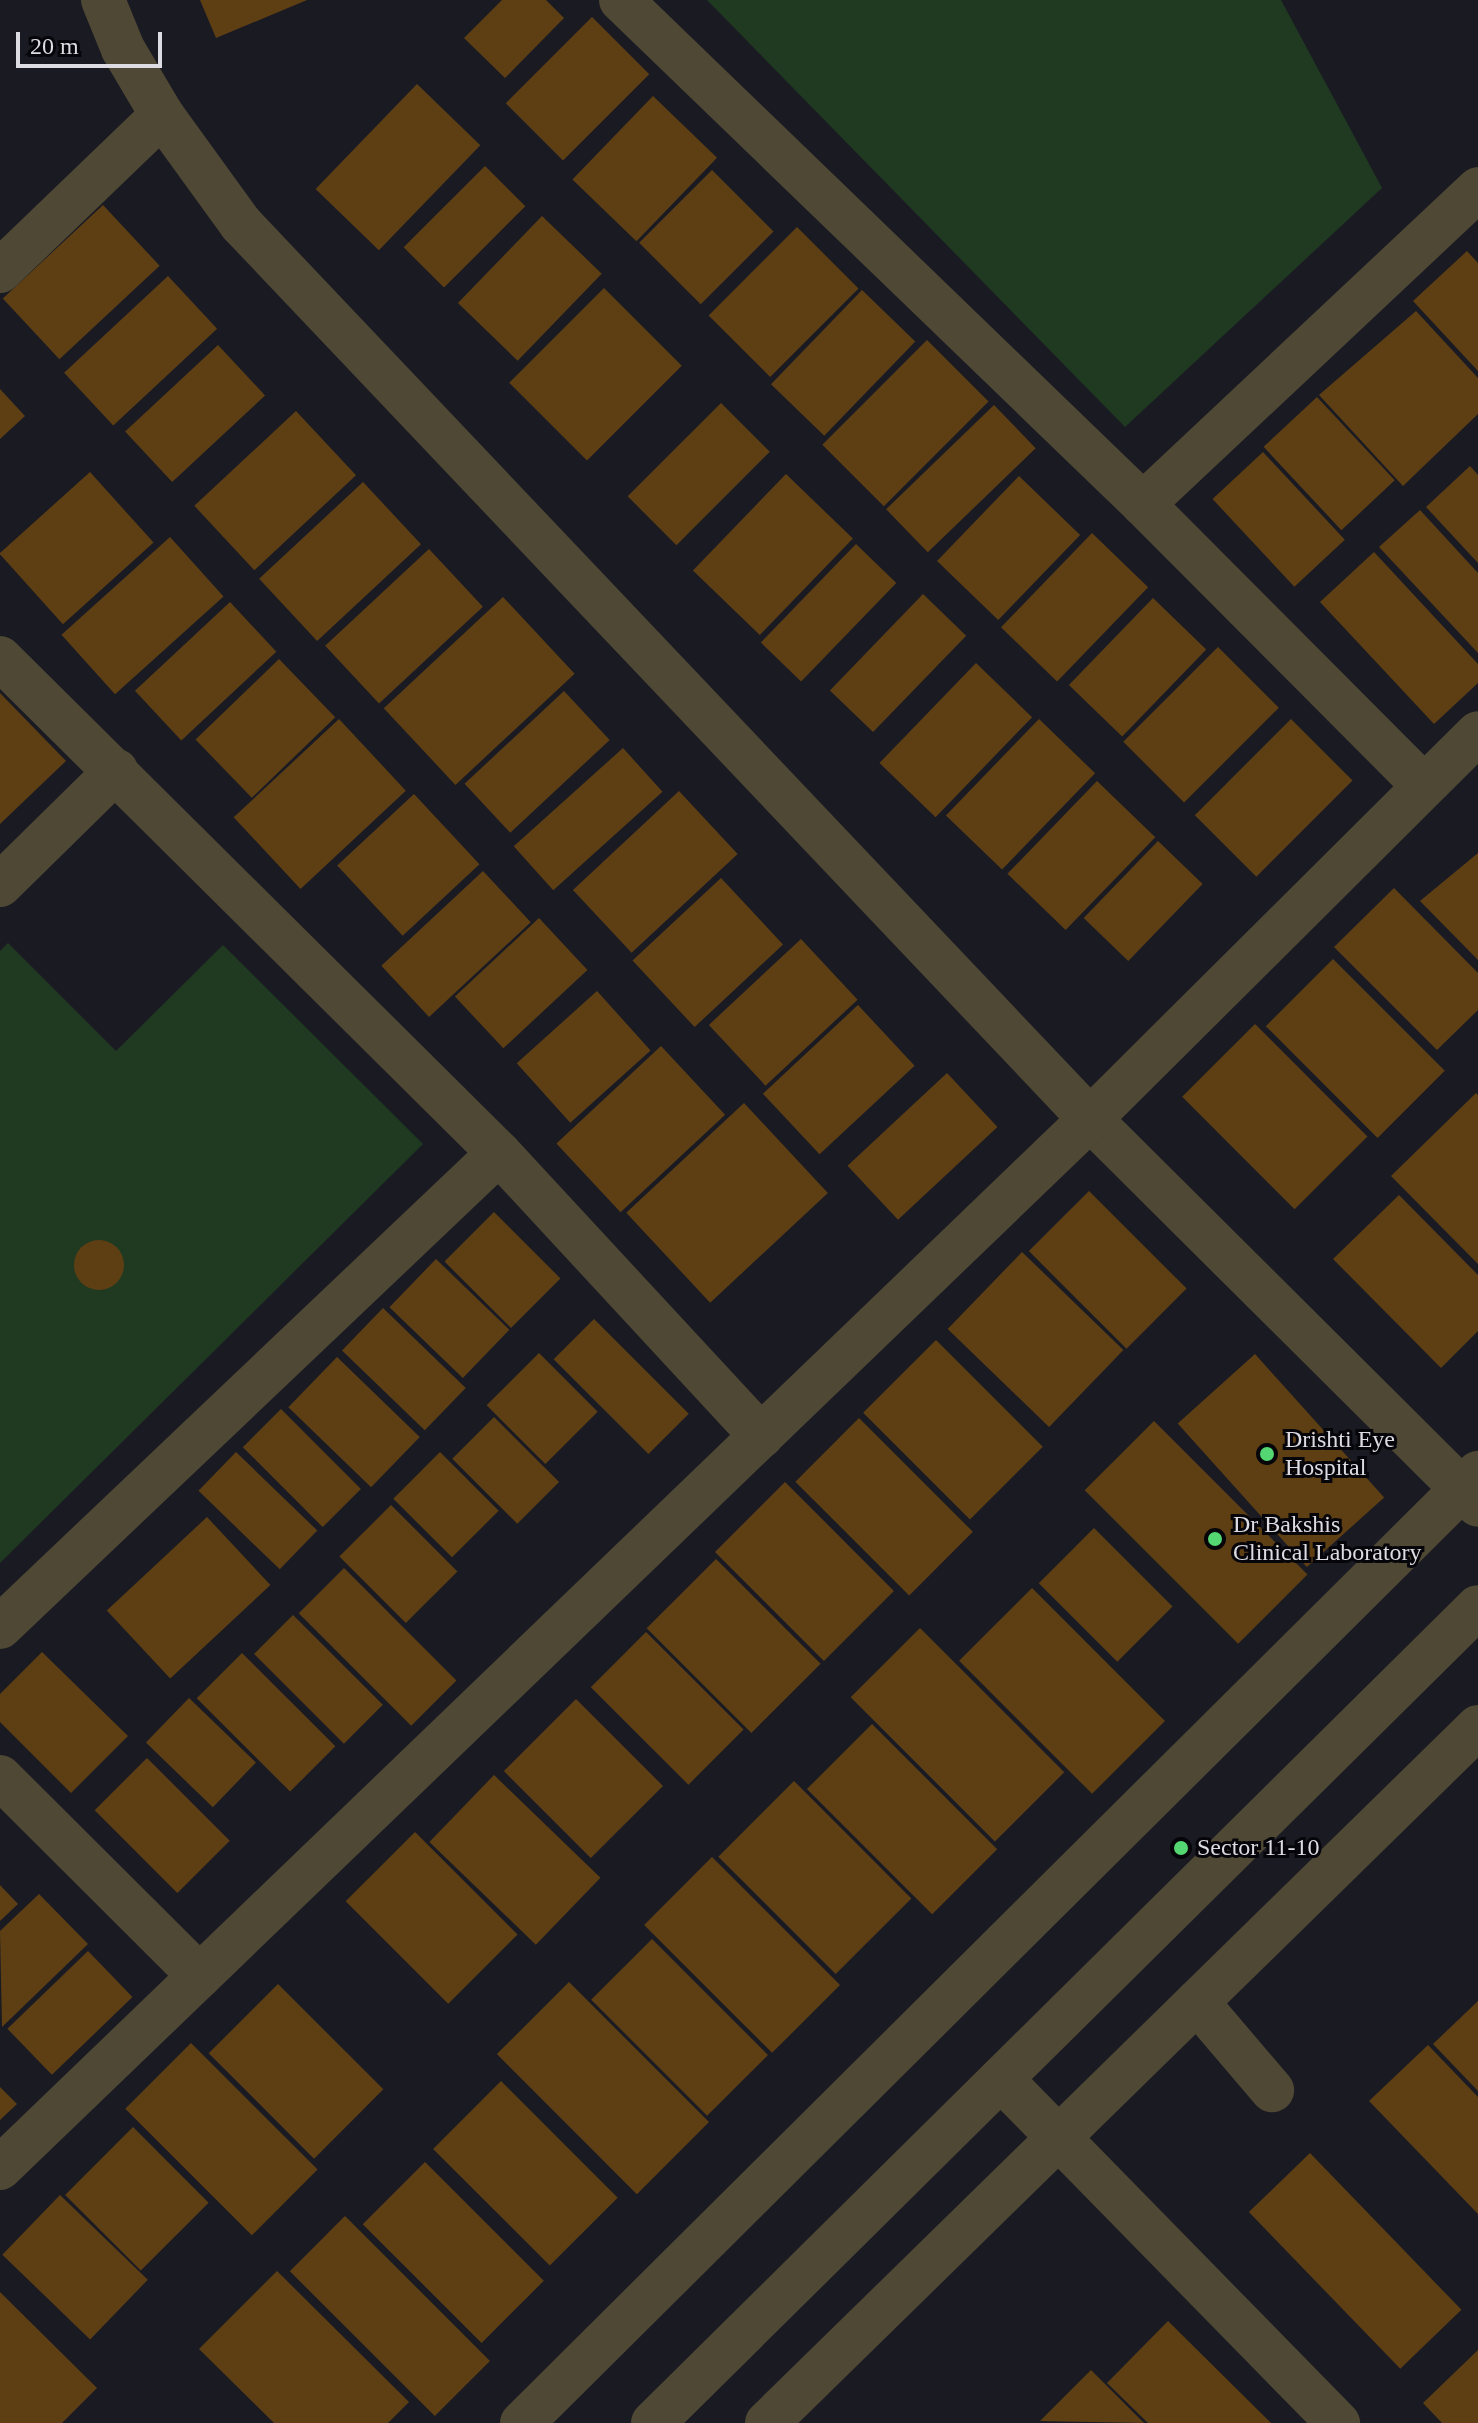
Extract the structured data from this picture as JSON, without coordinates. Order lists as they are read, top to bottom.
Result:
{
  "places": ["Drishti Eye Hospital", "Dr Bakshis Clinical Laboratory", "Sector 11-10"],
  "scale_bar": "20 m"
}
